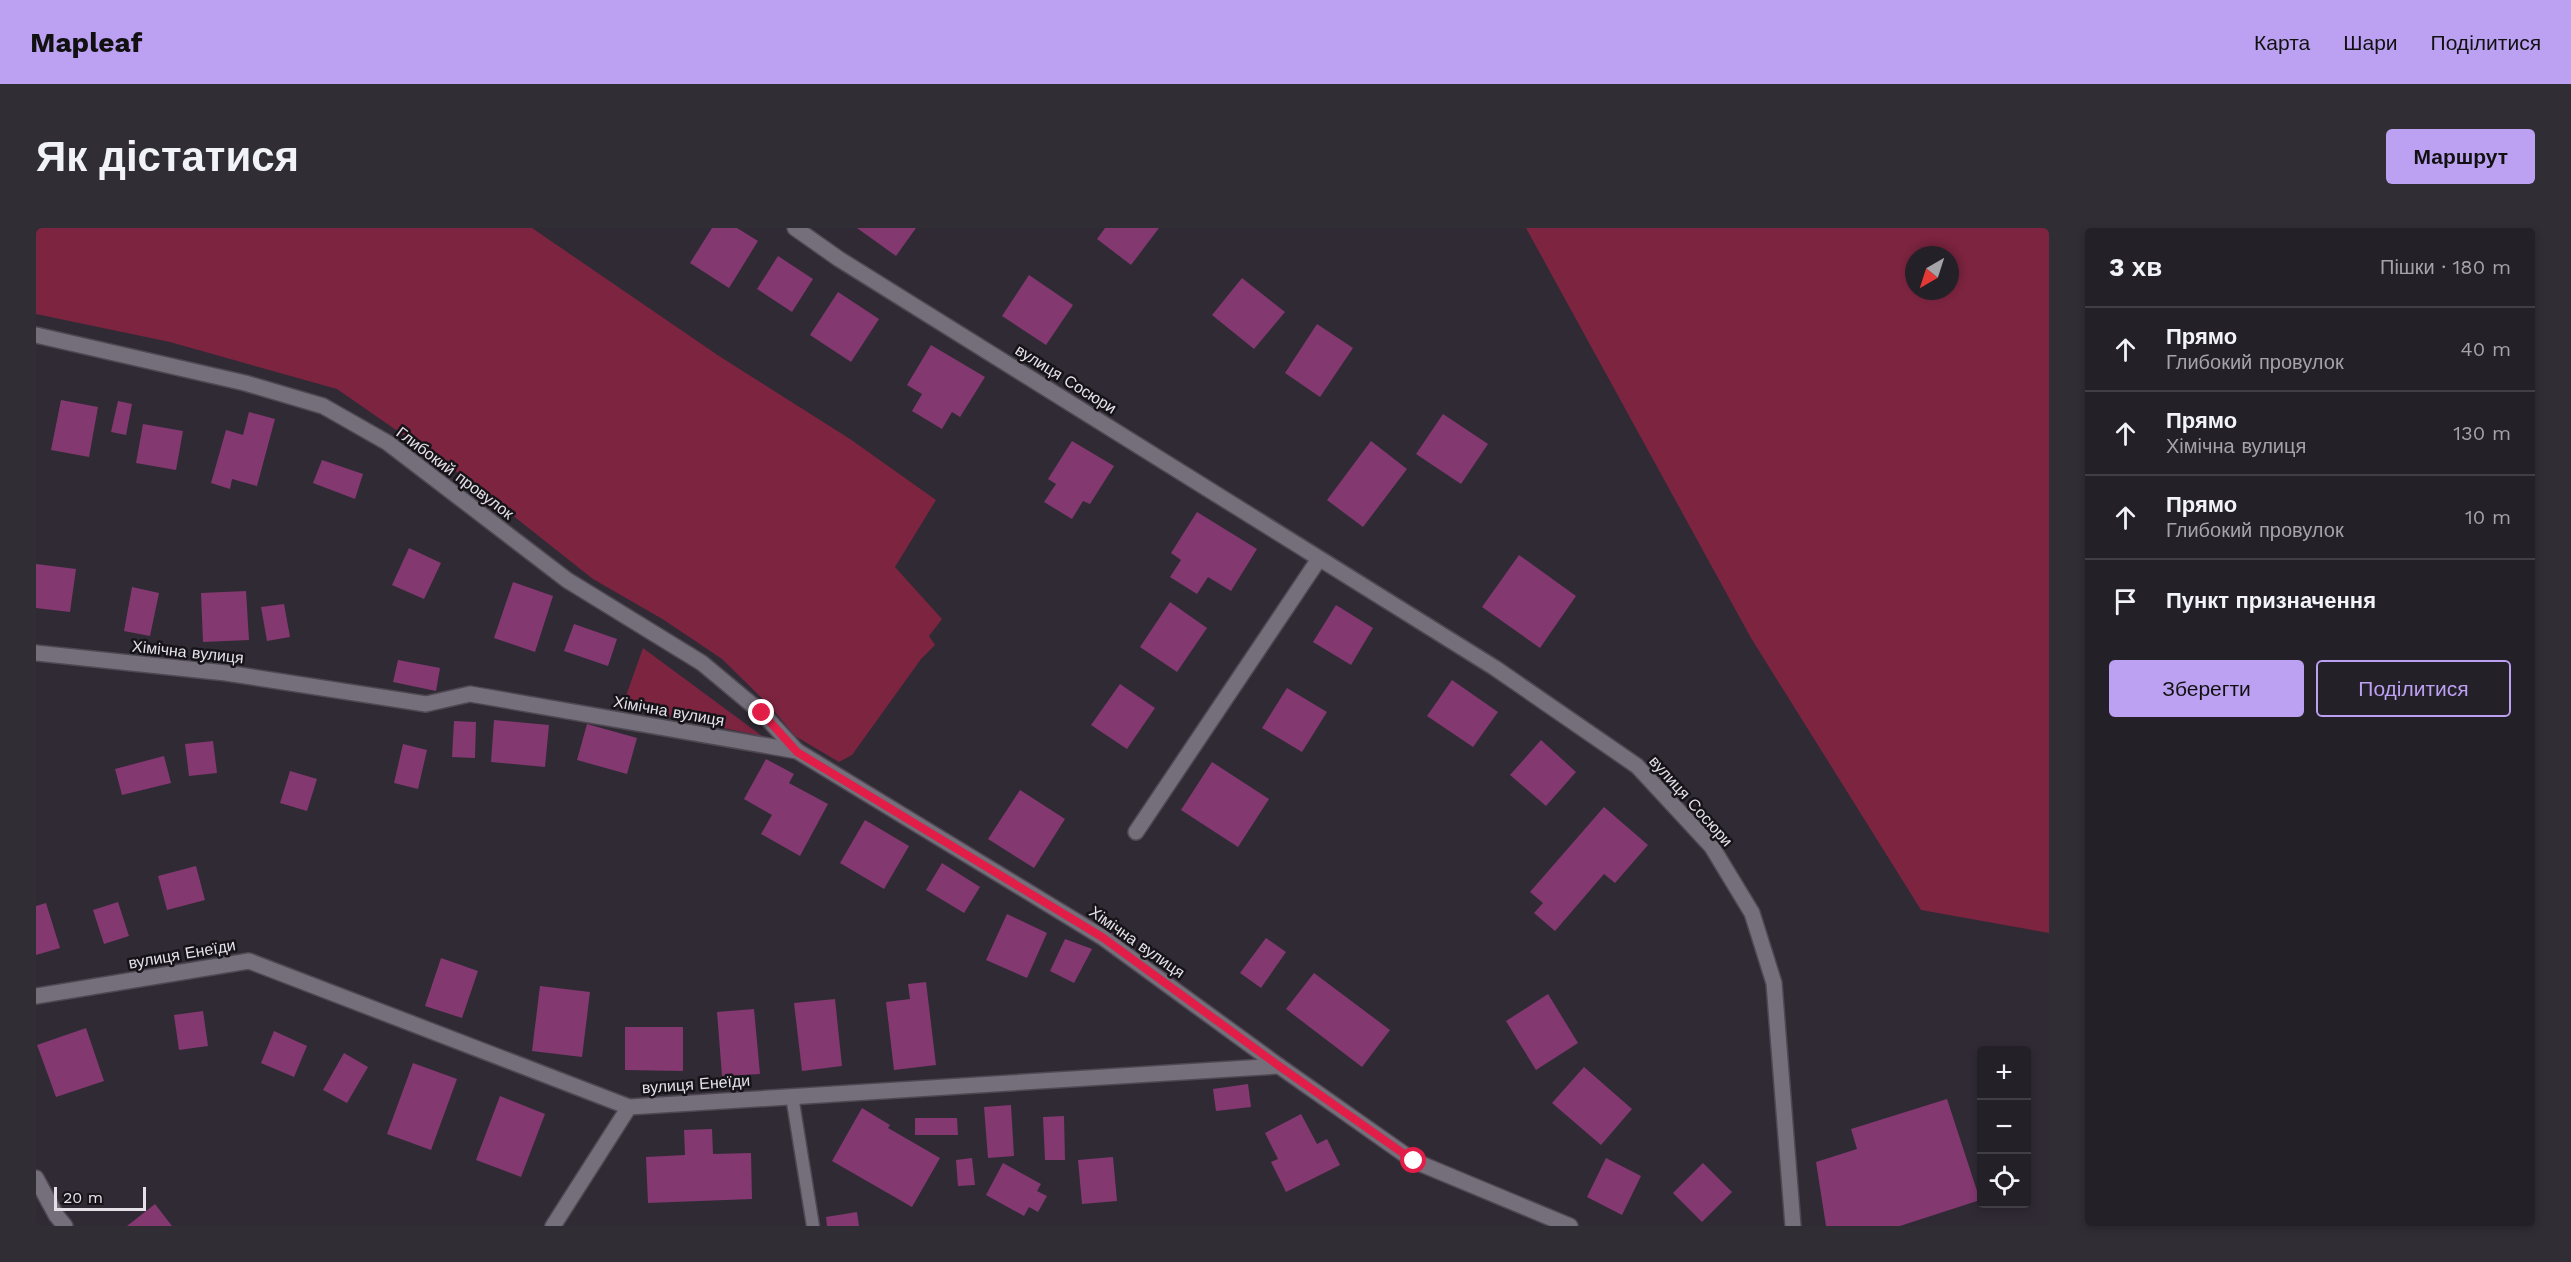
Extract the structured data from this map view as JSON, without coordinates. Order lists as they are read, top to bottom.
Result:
{
  "streets": {
    "street": [
      "вулиця Сосюри",
      "Глибокий провулок",
      "Хімічна вулиця",
      "вулиця Енеїди"
    ]
  },
  "crossings": [
    ["Глибокий провулок", "Хімічна вулиця"],
    ["Хімічна вулиця", "вулиця Енеїди"]
  ],
  "scale_bar": "20 m",
  "north": "bottom left",
  "page": {
    "header": "Mapleaf",
    "nav": ["Карта", "Шари", "Поділитися"],
    "buttons": [
      "Маршрут",
      ["Зберегти", "Поділитися"]
    ],
    "title": "Як дістатися",
    "heading": ["3 хв", "Пішки · 180 m"],
    "list": [
      ["Прямо", "Глибокий провулок", "40 m"],
      ["Прямо", "Хімічна вулиця", "130 m"],
      ["Прямо", "Глибокий провулок", "10 m"],
      "Пункт призначення"
    ],
    "map_buttons": ["+", "−"],
    "scale": "20 m"
  }
}
